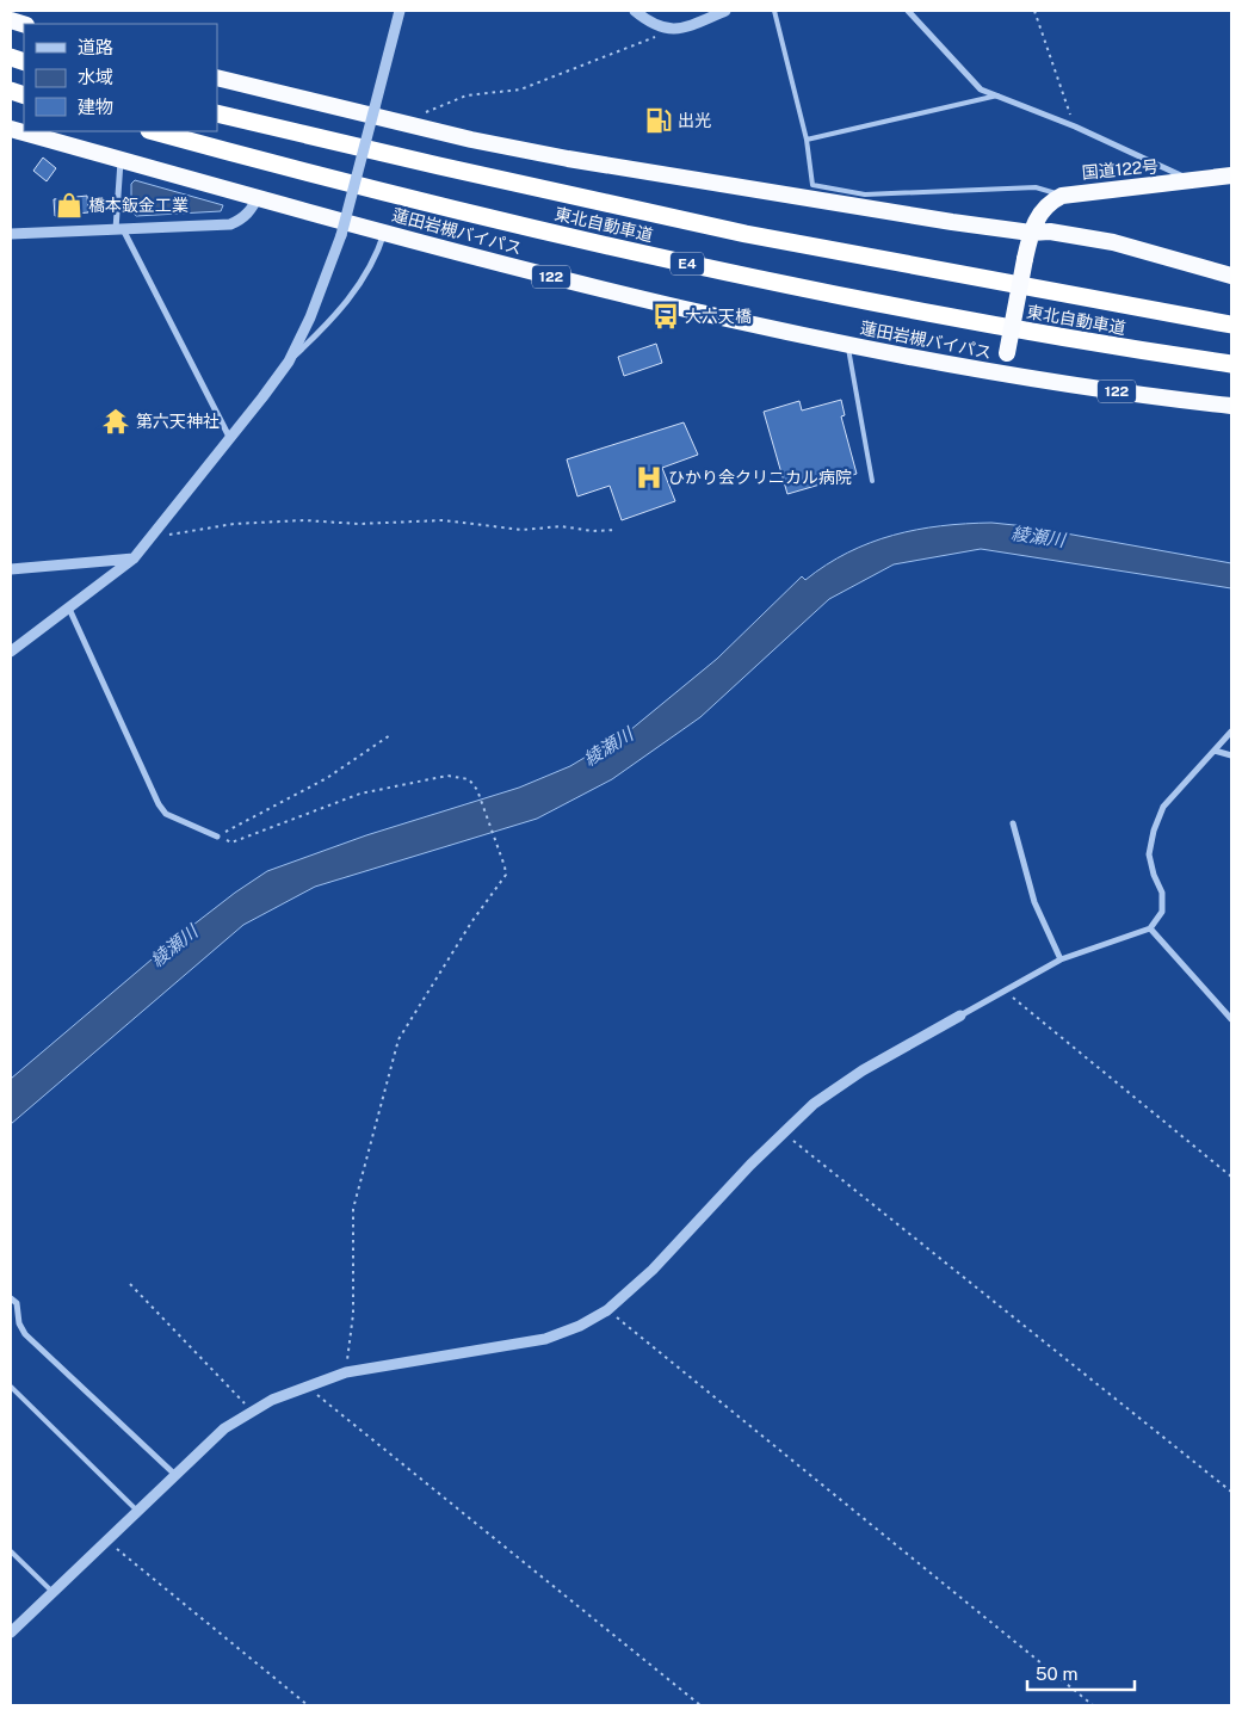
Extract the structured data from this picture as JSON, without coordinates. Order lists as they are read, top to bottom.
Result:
{
  "streets": {
    "highway": [
      "国道122号",
      "東北自動車道",
      "蓮田岩槻バイパス",
      "E4",
      "122"
    ]
  },
  "water": ["綾瀬川"],
  "places": {
    "fuel station": ["出光"],
    "shop": ["橋本鈑金工業"],
    "bus stop": ["大六天橋"],
    "temple": ["第六天神社"],
    "hospital": ["ひかり会クリニカル病院"]
  },
  "legend": ["道路", "水域", "建物"],
  "scale_bar": "50 m"
}
